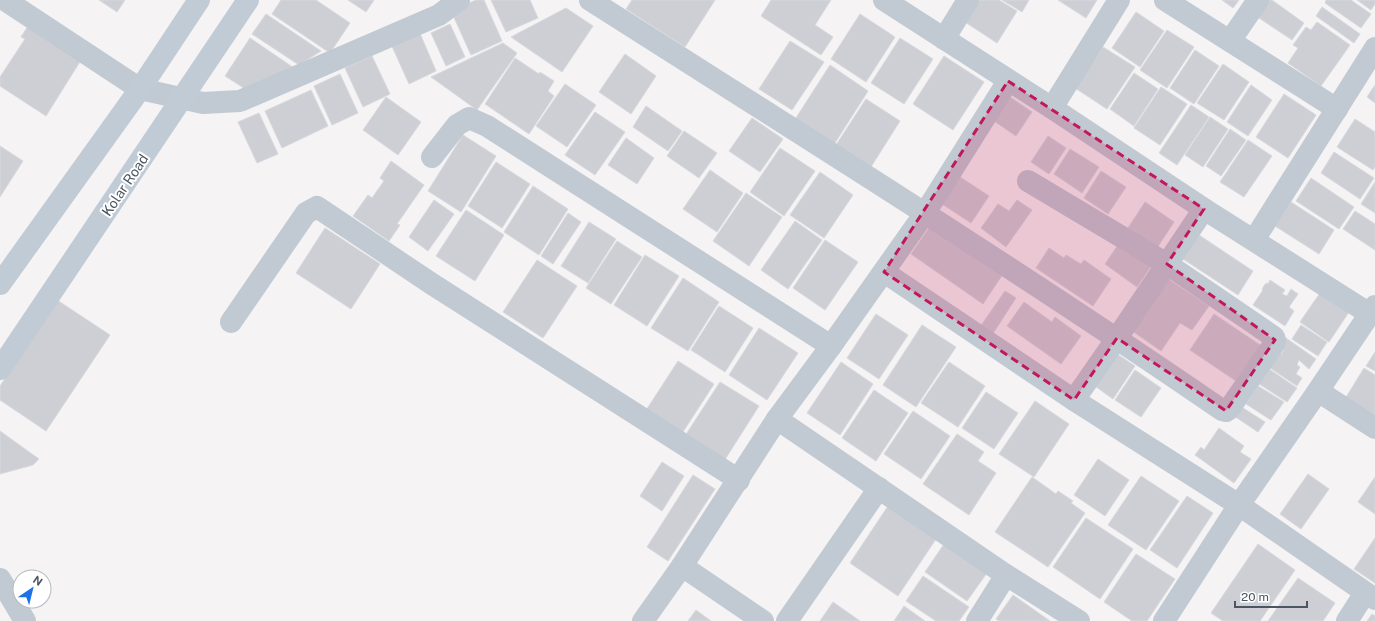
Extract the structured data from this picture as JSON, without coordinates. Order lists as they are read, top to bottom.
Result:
{
  "streets": {
    "main road": ["Kolar Road"]
  },
  "scale_bar": "20 m",
  "north": "top right"
}
